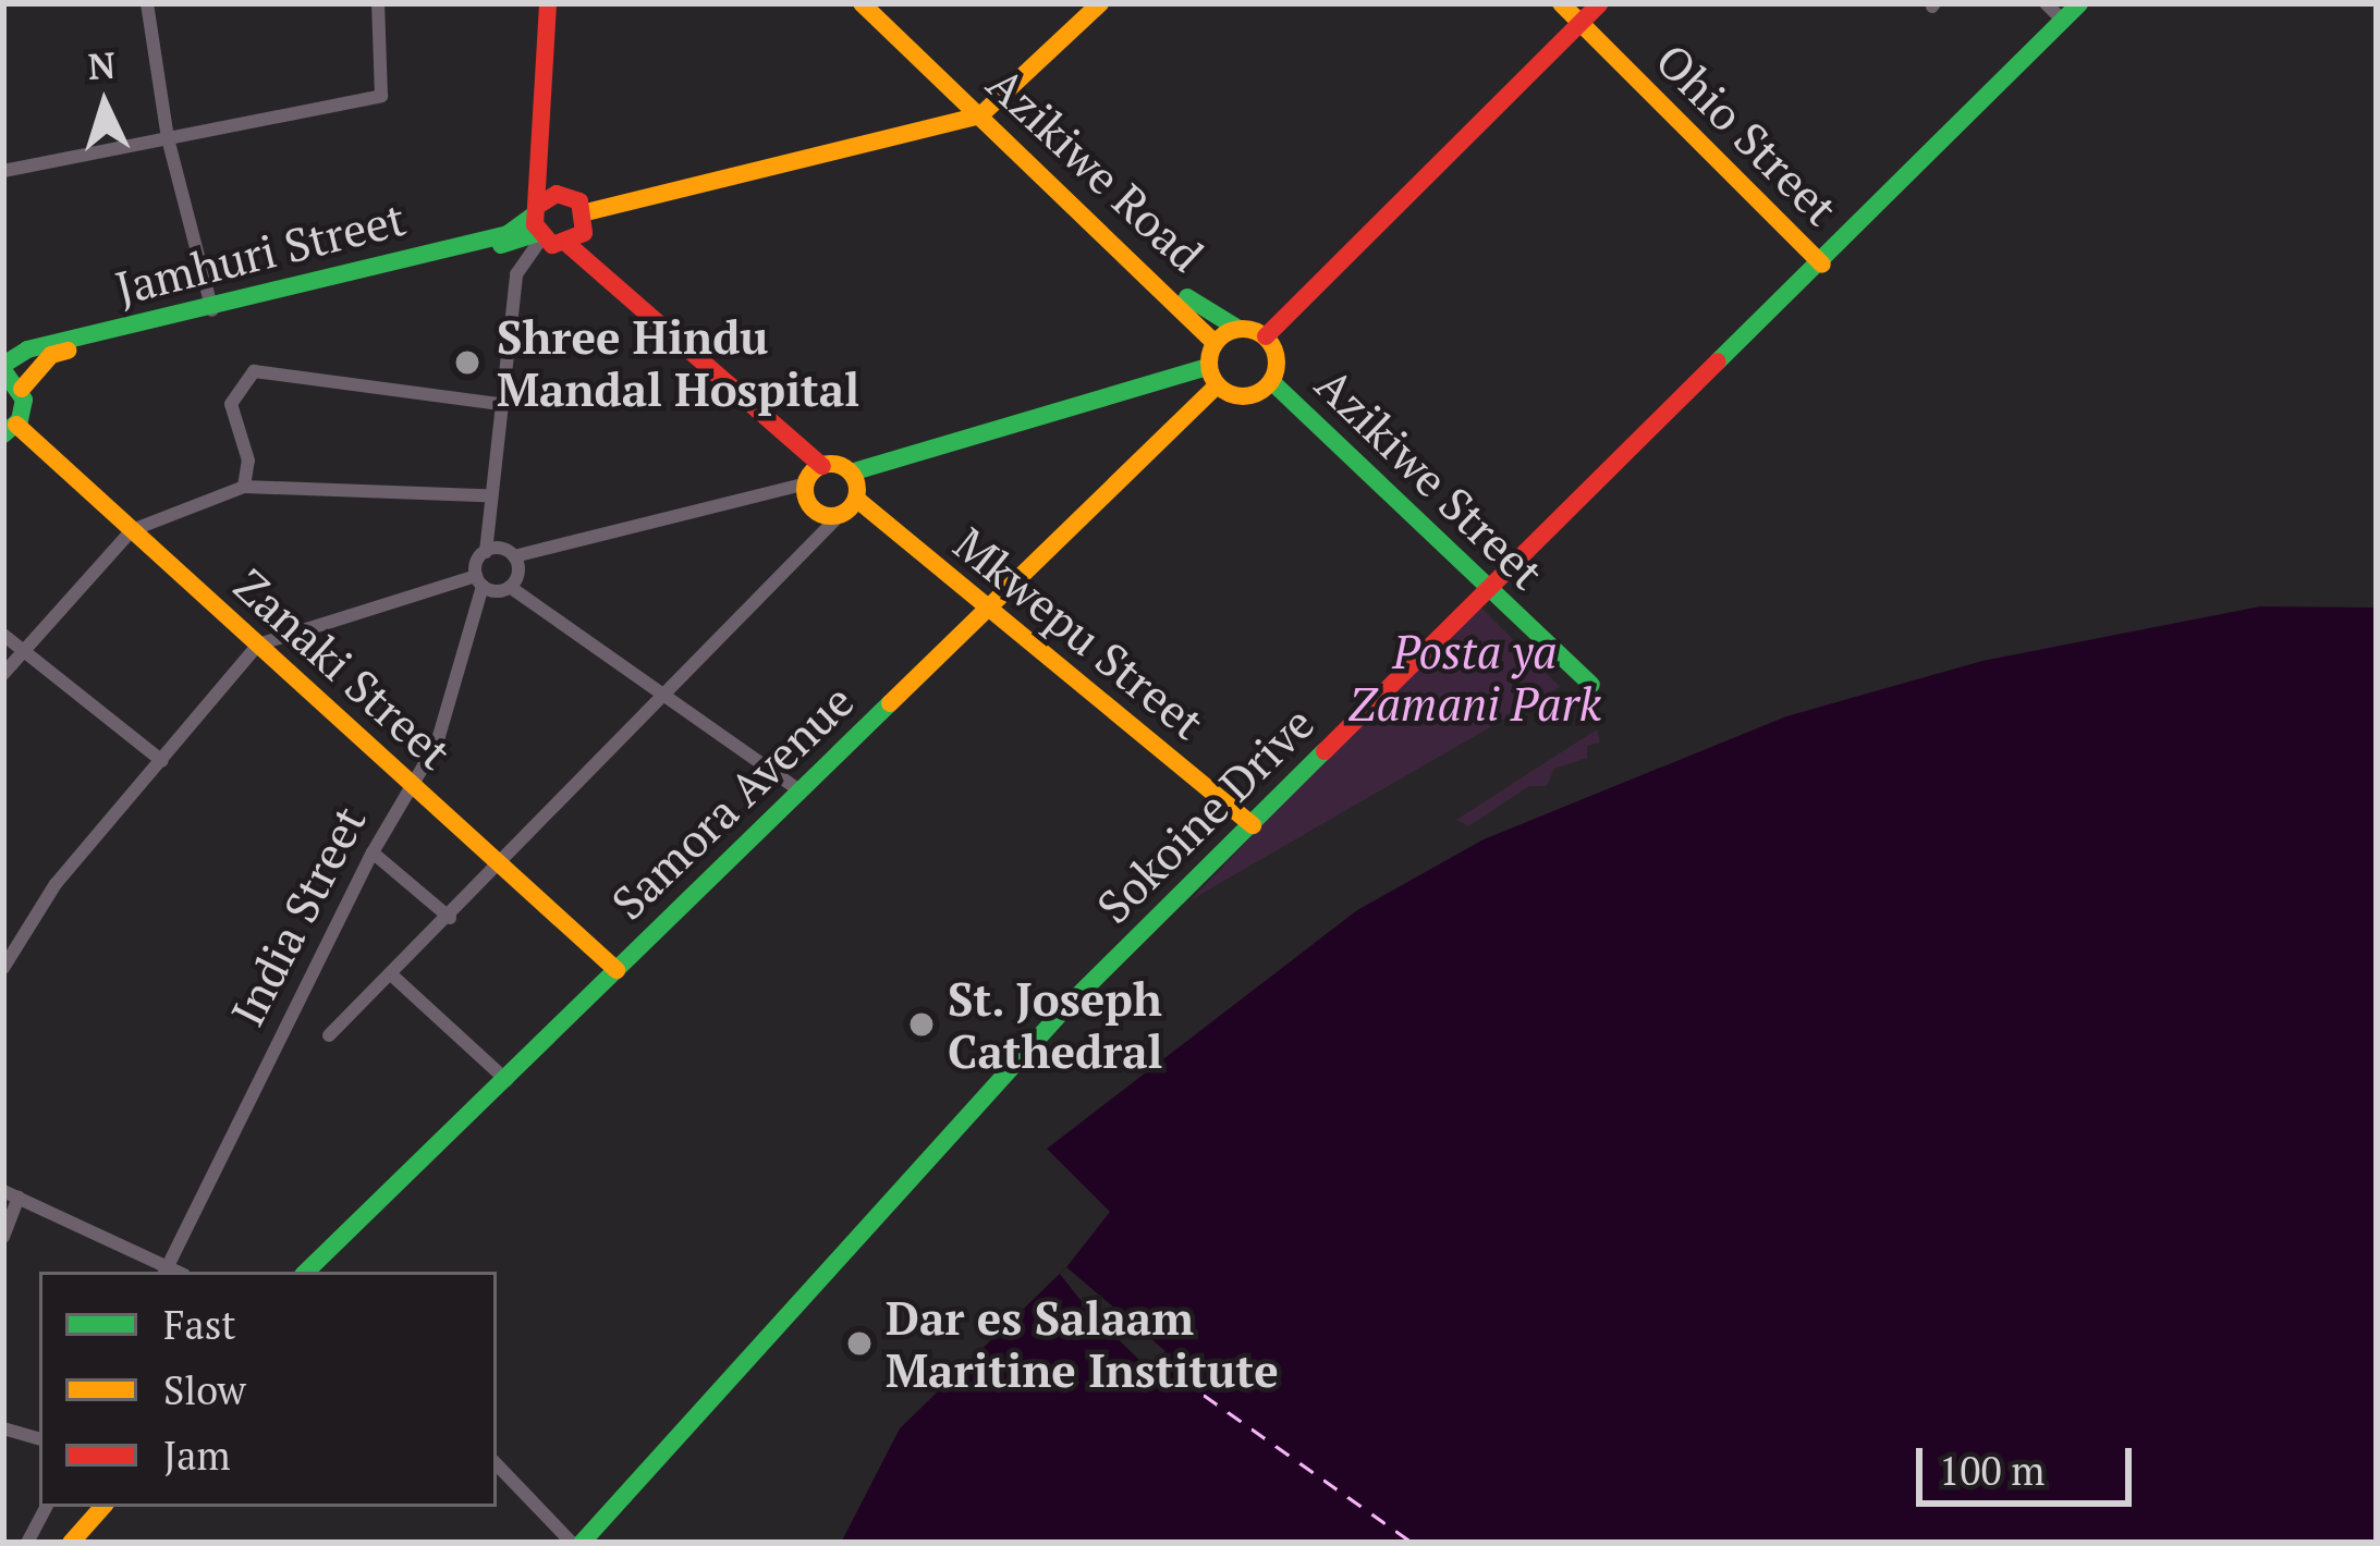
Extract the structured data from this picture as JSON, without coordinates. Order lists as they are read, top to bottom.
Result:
{
  "streets": {
    "street": [
      "Ohio Street",
      "Azikiwe Road",
      "Jamhuri Street",
      "Azikiwe Street",
      "Mkwepu Street",
      "Zanaki Street",
      "Samora Avenue",
      "Sokoine Drive",
      "India Street"
    ]
  },
  "crossings": [
    ["Ohio Street", "Sokoine Drive"],
    ["Azikiwe Road", "Azikiwe Street"],
    ["Azikiwe Road", "Samora Avenue"],
    ["Azikiwe Street", "Samora Avenue"],
    ["Azikiwe Street", "Sokoine Drive"],
    ["Mkwepu Street", "Samora Avenue"],
    ["Mkwepu Street", "Sokoine Drive"],
    ["Zanaki Street", "Samora Avenue"],
    ["Zanaki Street", "India Street"]
  ],
  "parks": ["Posta ya Zamani Park"],
  "places": ["Shree Hindu Mandal Hospital", "St. Joseph Cathedral", "Dar es Salaam Maritine Institute"],
  "legend": ["Fast", "Slow", "Jam"],
  "scale_bar": "100 m",
  "north": "top"
}
